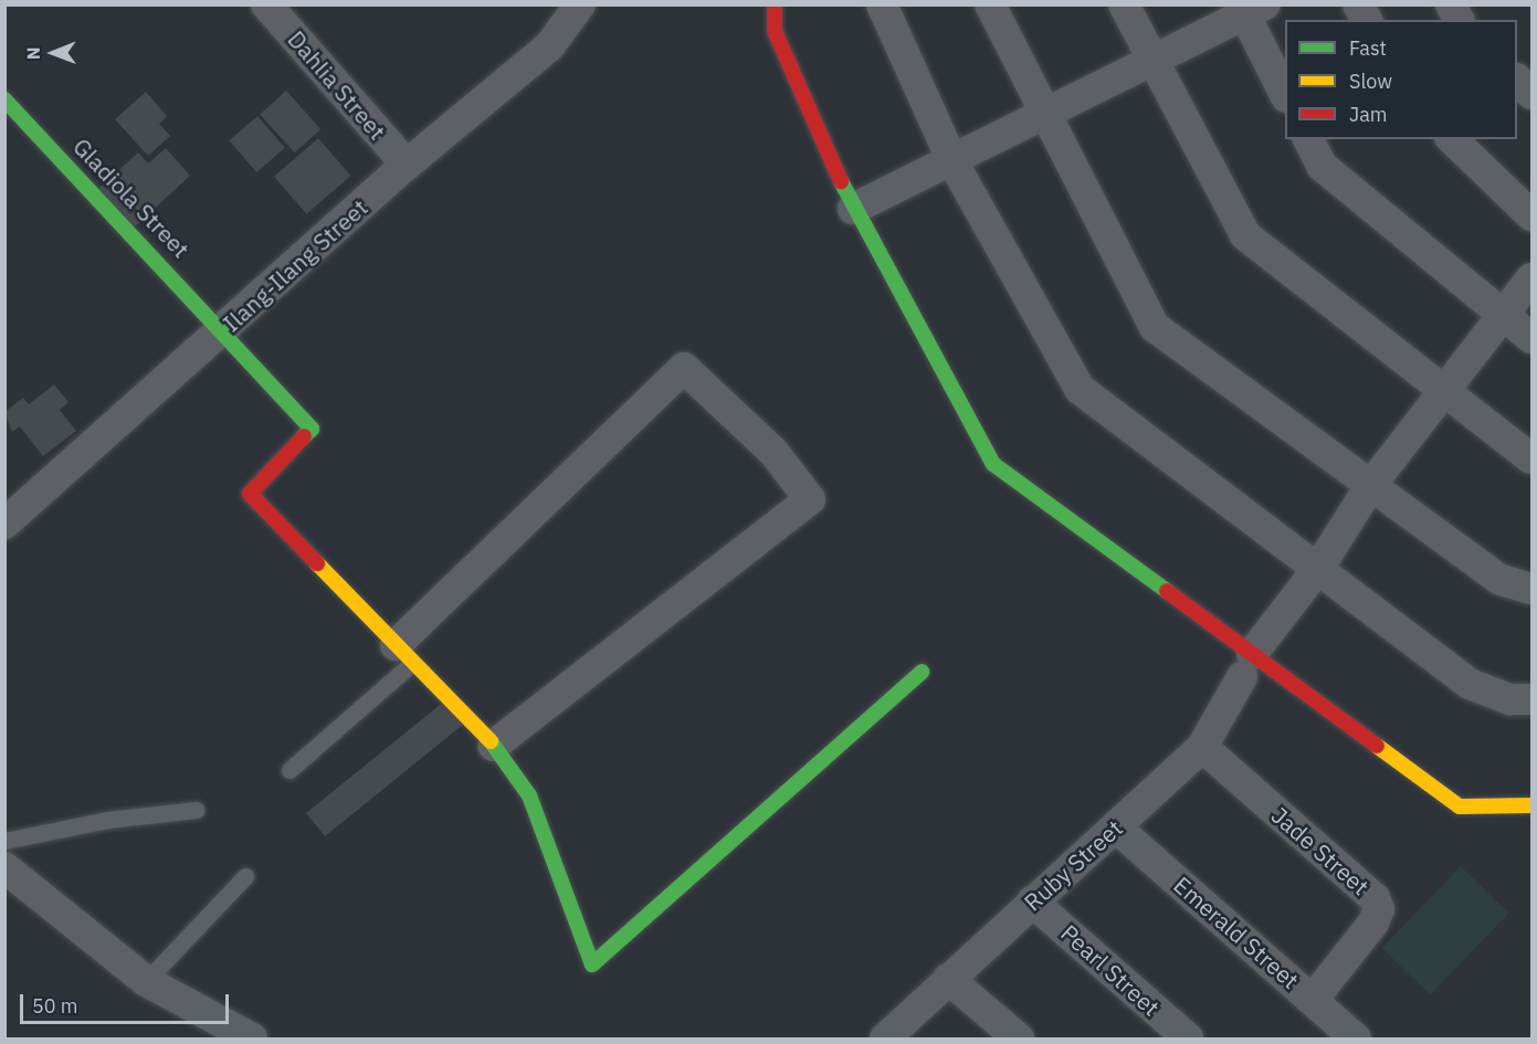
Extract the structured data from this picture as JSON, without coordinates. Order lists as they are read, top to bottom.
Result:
{
  "streets": {
    "street": [
      "Dahlia Street",
      "Gladiola Street",
      "Ilang-Ilang Street",
      "Jade Street",
      "Ruby Street",
      "Emerald Street",
      "Pearl Street"
    ]
  },
  "crossings": [
    ["Dahlia Street", "Ilang-Ilang Street"],
    ["Gladiola Street", "Ilang-Ilang Street"],
    ["Jade Street", "Ruby Street"],
    ["Jade Street", "Emerald Street"],
    ["Ruby Street", "Emerald Street"],
    ["Ruby Street", "Pearl Street"]
  ],
  "legend": ["Fast", "Slow", "Jam"],
  "scale_bar": "50 m",
  "north": "left"
}
